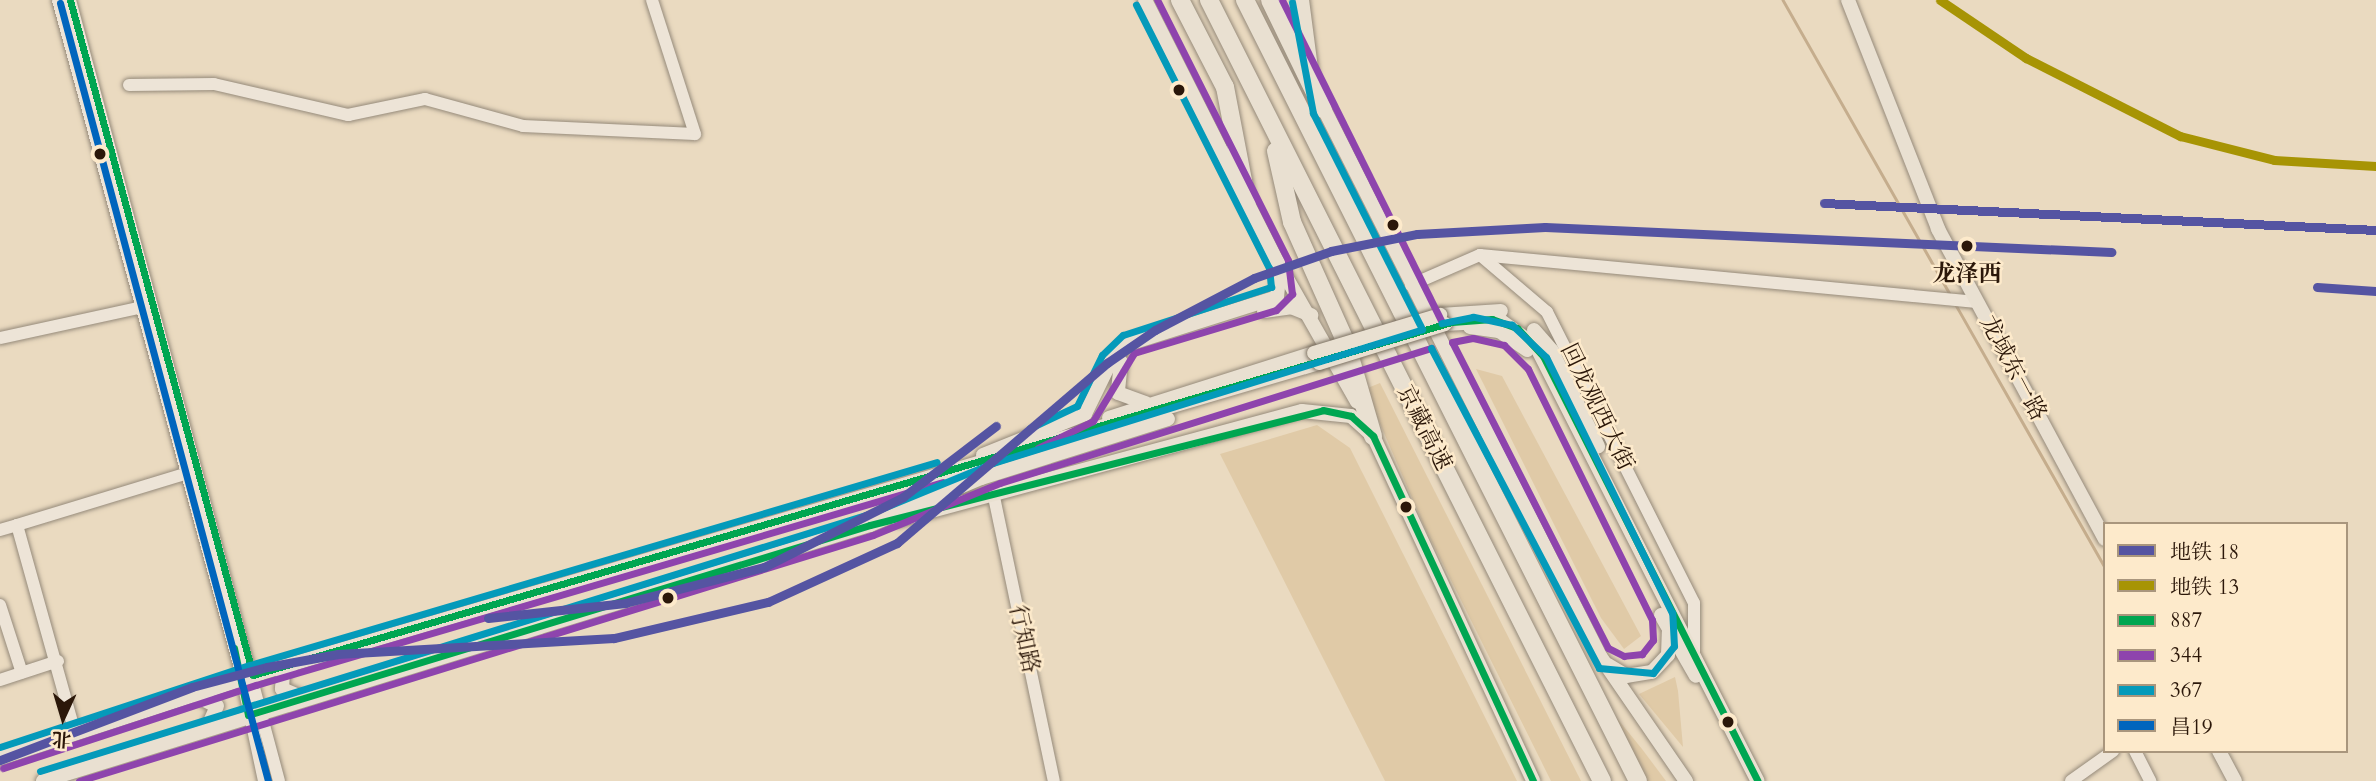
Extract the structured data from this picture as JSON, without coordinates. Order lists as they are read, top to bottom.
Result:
{
  "streets": {
    "highway": ["京藏高速"],
    "main road": ["龙域东一路", "回龙观西大街"],
    "street": ["行知路"]
  },
  "places": ["龙泽西"],
  "lines": [
    "metro line 13",
    "transit line 887",
    "transit line 344",
    "transit line 367",
    "transit line 昌19",
    "metro line 18"
  ],
  "legend": [
    "地铁 18",
    "地铁 13",
    "887",
    "344",
    "367",
    "昌19"
  ],
  "north": "bottom"
}
